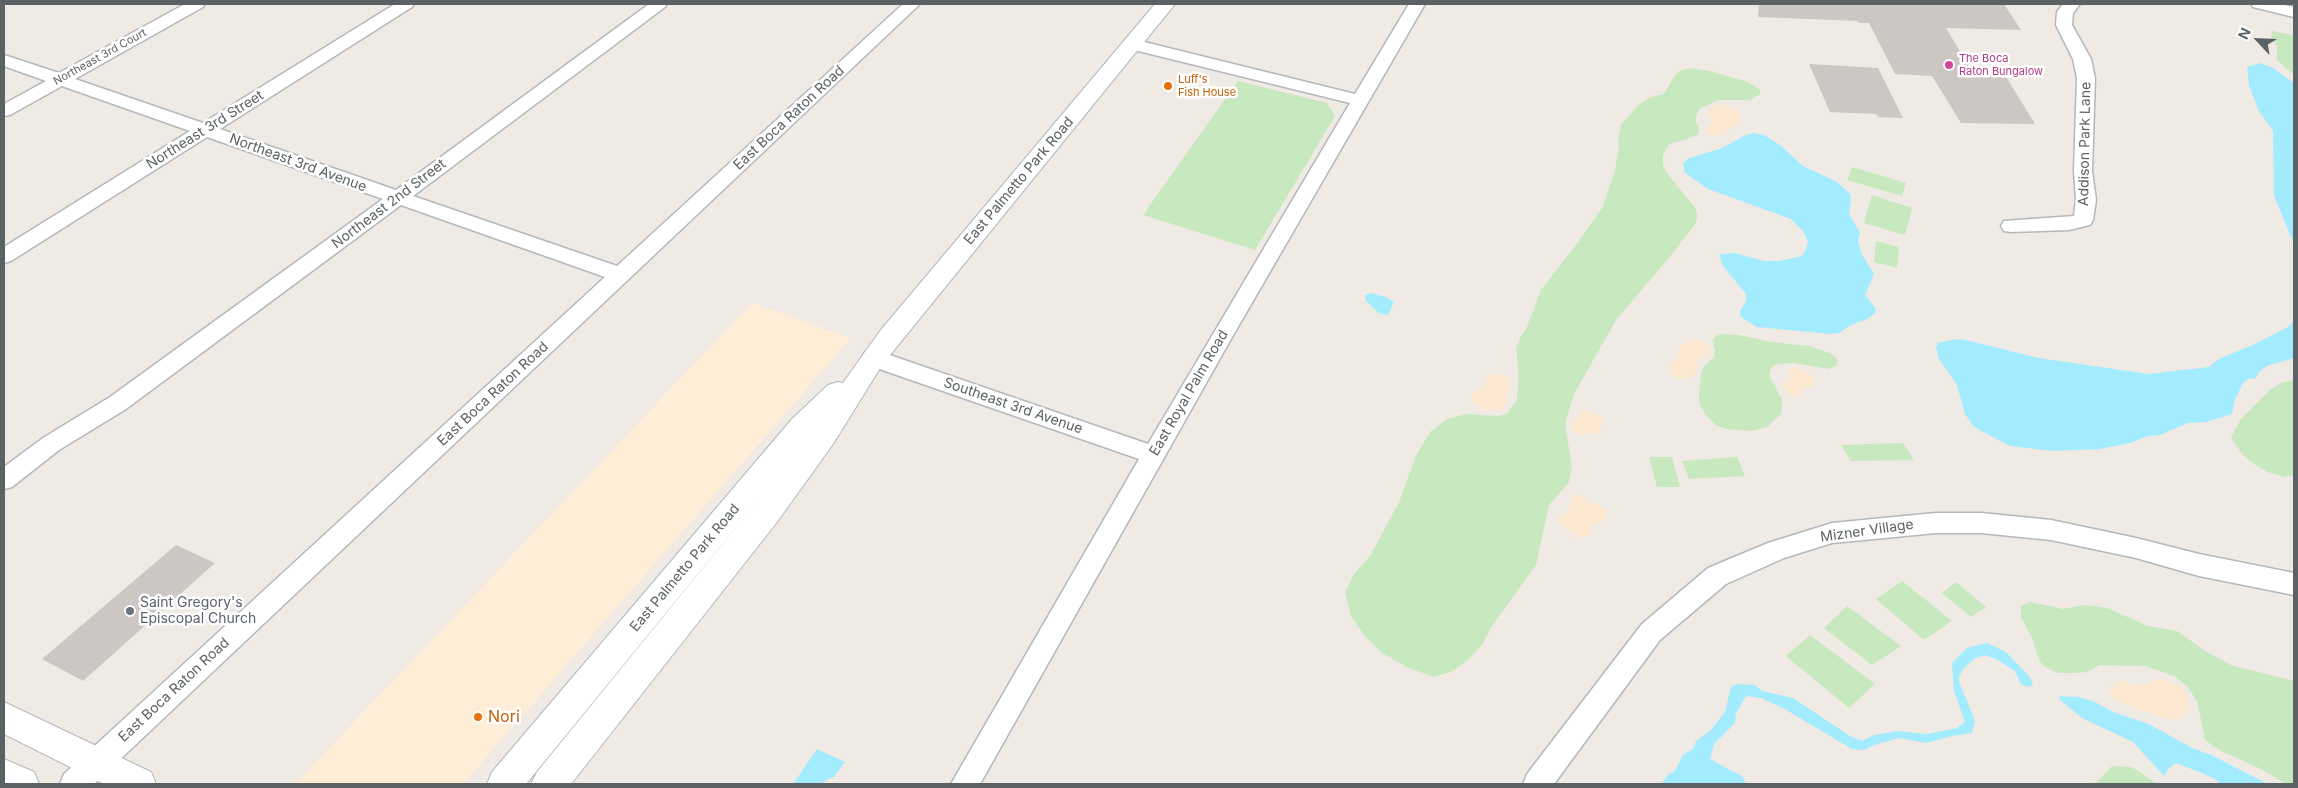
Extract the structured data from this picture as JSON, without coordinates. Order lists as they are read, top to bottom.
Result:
{
  "streets": {
    "main road": ["East Palmetto Park Road"],
    "street": [
      "Northeast 3rd Court",
      "East Boca Raton Road",
      "Northeast 3rd Street",
      "Addison Park Lane",
      "Northeast 3rd Avenue",
      "Northeast 2nd Street",
      "East Royal Palm Road",
      "Southeast 3rd Avenue",
      "Mizner Village"
    ]
  },
  "crossings": [
    ["Northeast 3rd Court", "Northeast 3rd Avenue"],
    ["East Boca Raton Road", "Northeast 3rd Avenue"],
    ["Northeast 3rd Street", "Northeast 3rd Avenue"],
    ["Northeast 3rd Avenue", "Northeast 2nd Street"],
    ["East Palmetto Park Road", "Southeast 3rd Avenue"],
    ["East Royal Palm Road", "Southeast 3rd Avenue"]
  ],
  "places": [
    "The Boca Raton Bungalow",
    "Luff's Fish House",
    "Saint Gregory's Episcopal Church",
    "Nori"
  ],
  "north": "top left"
}
